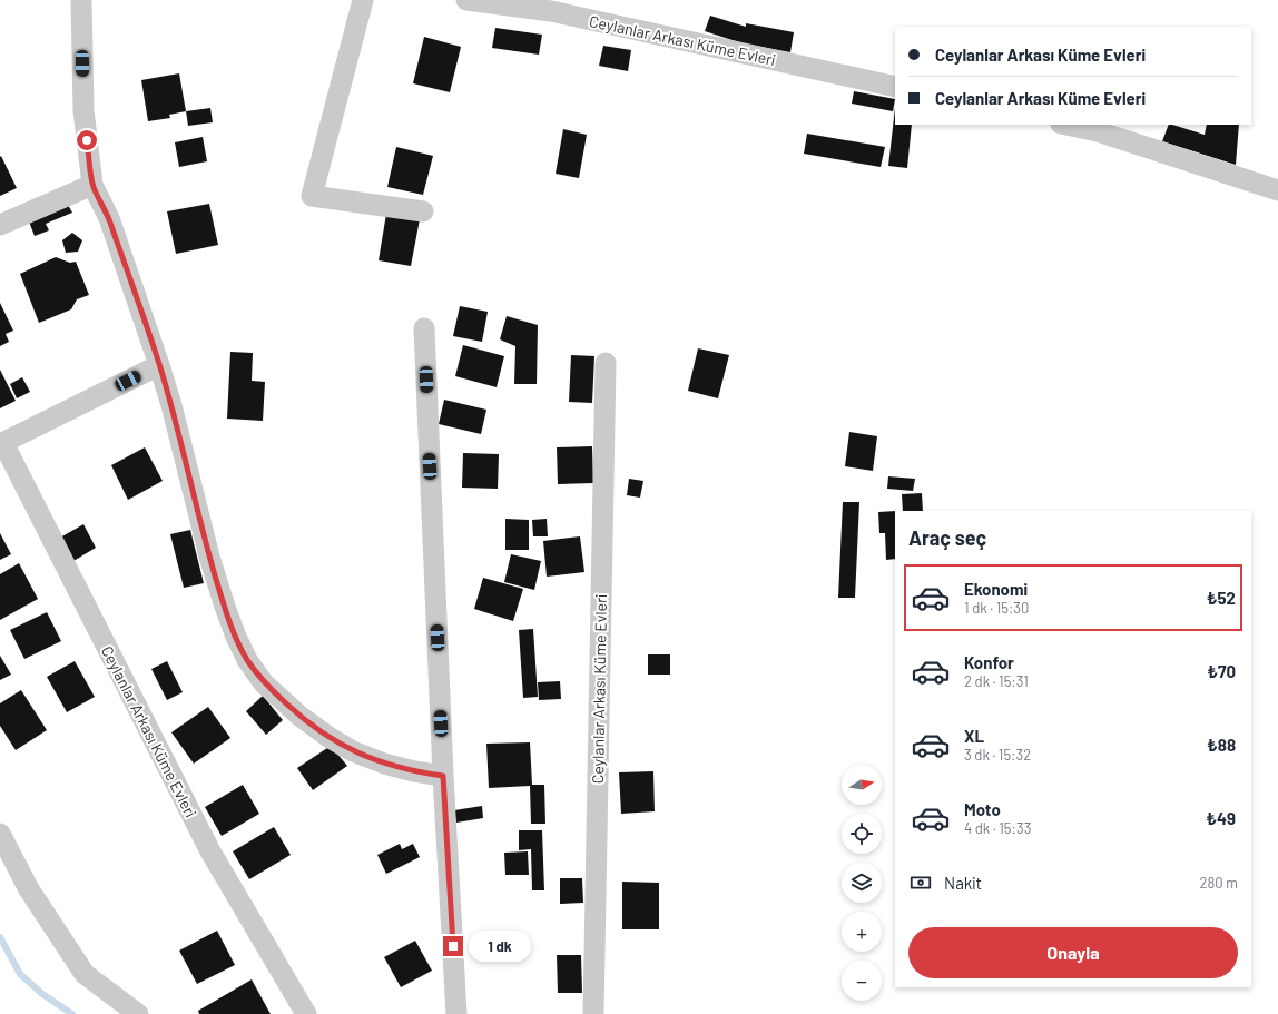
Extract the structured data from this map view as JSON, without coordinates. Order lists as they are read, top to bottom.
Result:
{
  "streets": {
    "street": ["Ceylanlar Arkası Küme Evleri"]
  },
  "north": "right",
  "page": {
    "banner": ["Ceylanlar Arkası Küme Evleri", "Ceylanlar Arkası Küme Evleri"],
    "heading": "Araç seç",
    "list": [
      {
        "name": "Ekonomi",
        "note": "1 dk · 15:30",
        "value": "₺52"
      },
      {
        "name": "Konfor",
        "note": "2 dk · 15:31",
        "value": "₺70"
      },
      {
        "name": "XL",
        "note": "3 dk · 15:32",
        "value": "₺88"
      },
      {
        "name": "Moto",
        "note": "4 dk · 15:33",
        "value": "₺49"
      }
    ],
    "map_buttons": ["+", "−"],
    "pay": ["Nakit", "280 m"],
    "buttons": "Onayla",
    "bubble": "1 dk"
  }
}
